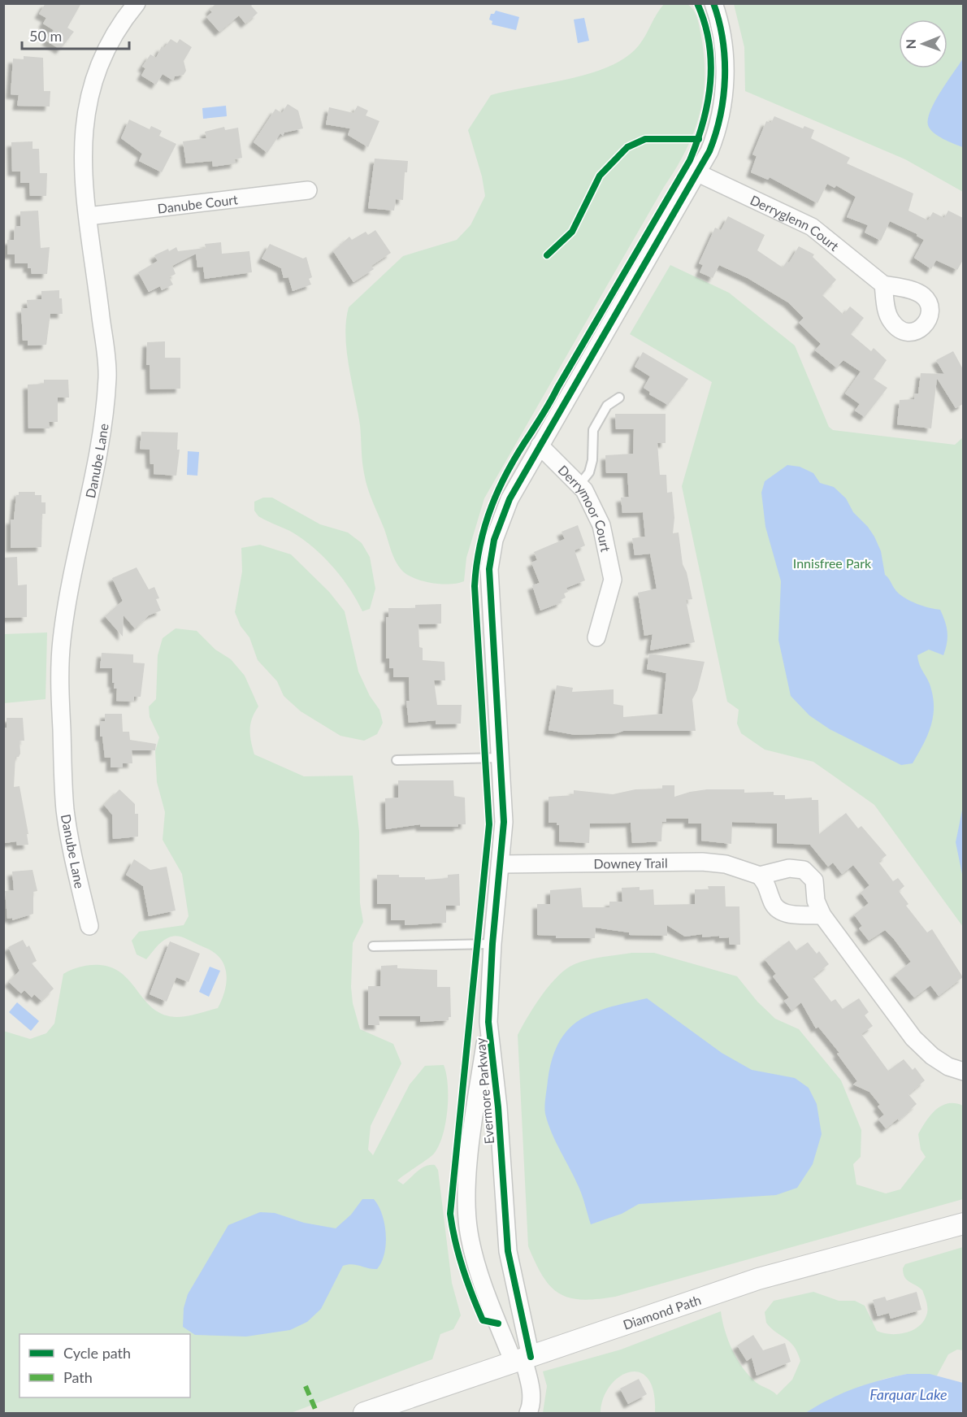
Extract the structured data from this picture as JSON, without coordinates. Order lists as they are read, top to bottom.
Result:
{
  "streets": {
    "street": [
      "Danube Court",
      "Derryglenn Court",
      "Danube Lane",
      "Derrymoor Court",
      "Downey Trail",
      "Evermore Parkway",
      "Diamond Path"
    ]
  },
  "crossings": [
    ["Danube Court", "Danube Lane"],
    ["Derryglenn Court", "Evermore Parkway"],
    ["Derrymoor Court", "Evermore Parkway"],
    ["Downey Trail", "Evermore Parkway"],
    ["Evermore Parkway", "Diamond Path"]
  ],
  "water": ["Farquar Lake"],
  "parks": ["Innisfree Park"],
  "legend": ["Cycle path", "Path"],
  "scale_bar": "50 m",
  "north": "left"
}
